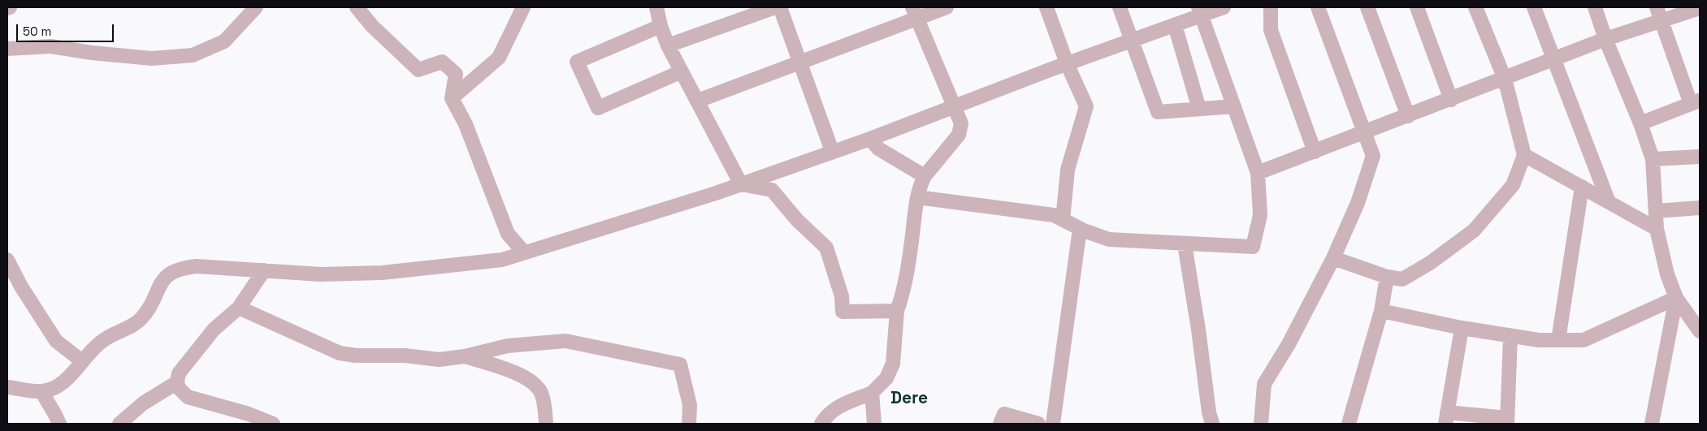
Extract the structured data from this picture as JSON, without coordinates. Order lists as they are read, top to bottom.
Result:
{
  "districts": ["Dere"],
  "scale_bar": "50 m"
}
